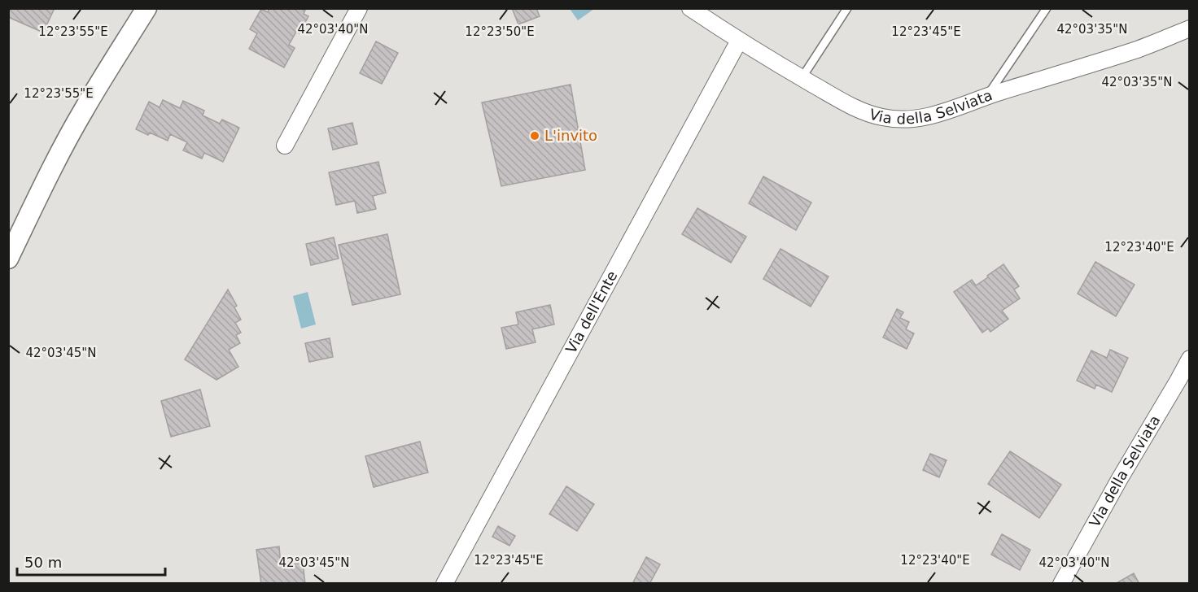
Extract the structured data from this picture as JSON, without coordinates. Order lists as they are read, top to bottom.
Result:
{
  "streets": {
    "street": ["Via della Selviata", "Via dell'Ente"]
  },
  "crossings": [
    ["Via della Selviata", "Via dell'Ente"]
  ],
  "places": ["L'invito"],
  "scale_bar": "50 m",
  "coordinates": [
    "42°03'35\"N",
    "42°03'40\"N",
    "12°23'55\"E",
    "12°23'50\"E",
    "12°23'45\"E",
    "12°23'40\"E",
    "42°03'45\"N"
  ]
}
